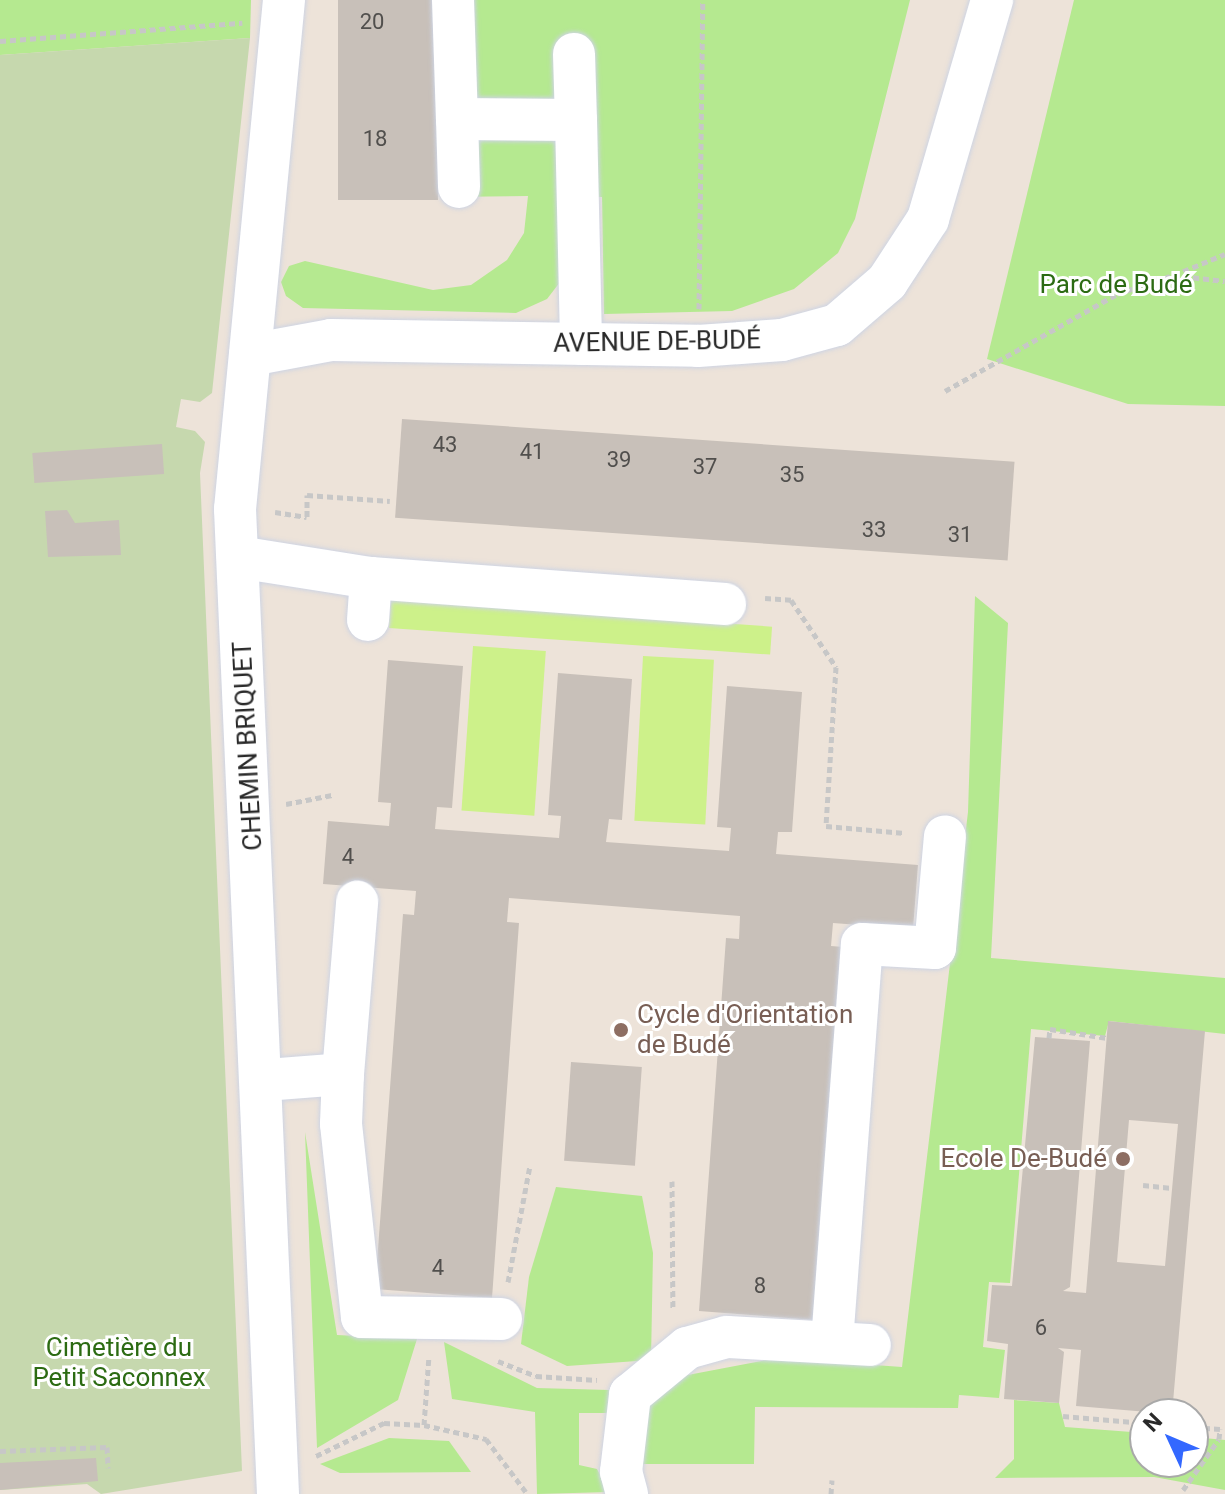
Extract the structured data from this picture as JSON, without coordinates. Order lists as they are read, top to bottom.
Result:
{
  "streets": {
    "street": ["AVENUE DE-BUDÉ", "CHEMIN BRIQUET"]
  },
  "crossings": [
    ["AVENUE DE-BUDÉ", "CHEMIN BRIQUET"]
  ],
  "parks": ["Parc de Budé", "Cimetière du Petit Saconnex"],
  "places": ["Cycle d'Orientation de Budé", "Ecole De-Budé"],
  "house_numbers": [
    "20",
    "18",
    "43",
    "41",
    "39",
    "37",
    "35",
    "33",
    "31",
    "4",
    "4",
    "8",
    "6"
  ],
  "north": "top left"
}
